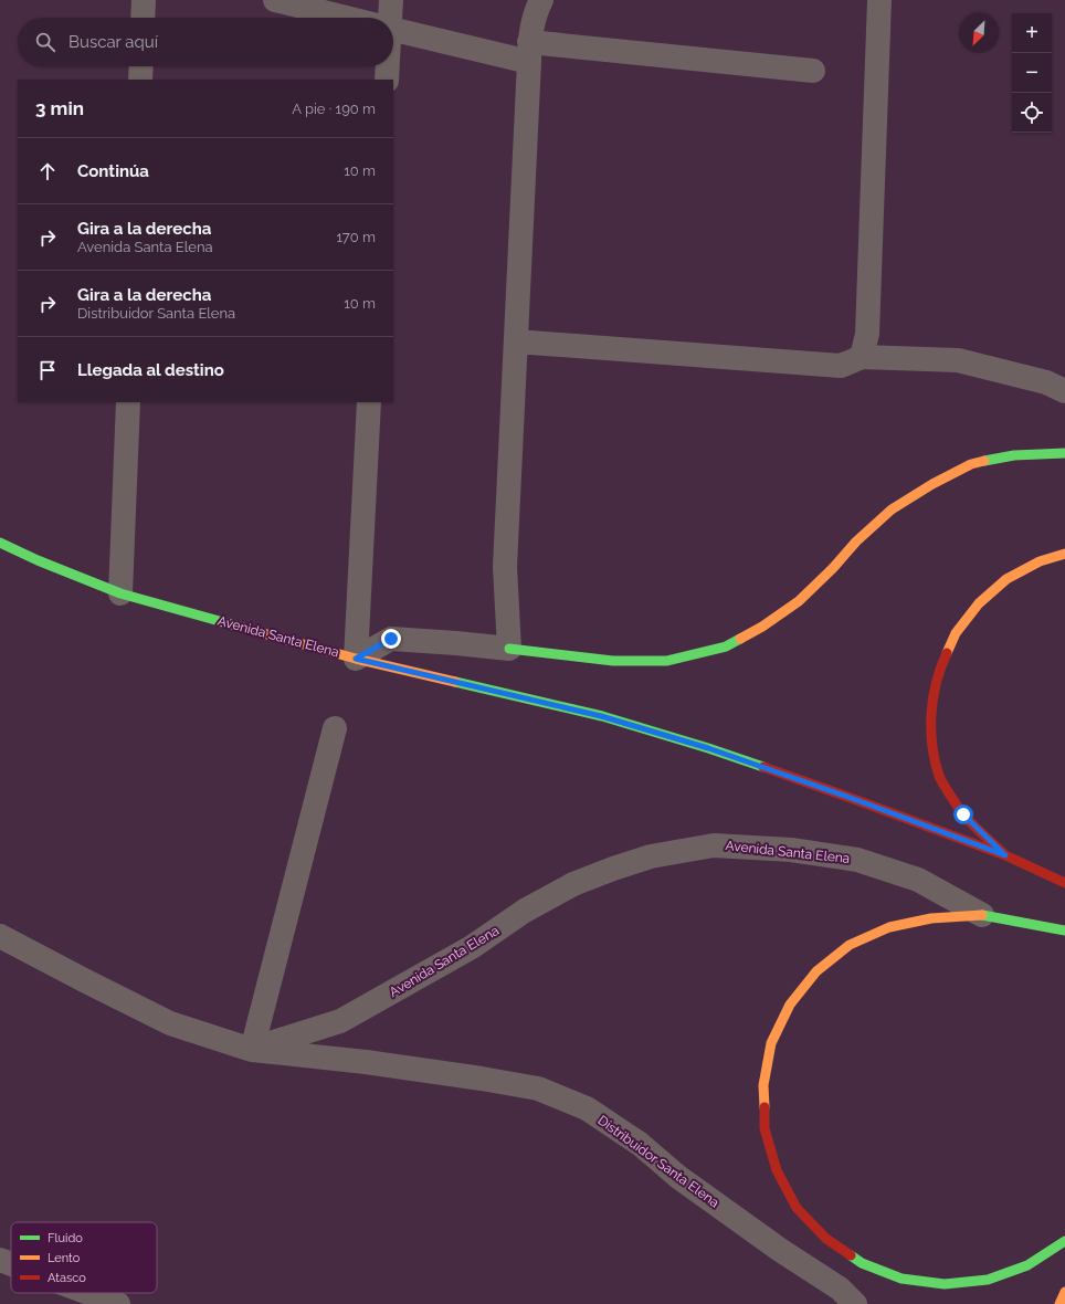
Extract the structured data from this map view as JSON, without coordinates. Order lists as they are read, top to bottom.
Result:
{
  "streets": {
    "main road": ["Avenida Santa Elena"],
    "street": ["Distribuidor Santa Elena"]
  },
  "crossings": [
    ["Avenida Santa Elena", "Distribuidor Santa Elena"]
  ],
  "legend": ["Fluido", "Lento", "Atasco"],
  "north": "bottom left",
  "page": {
    "map_buttons": ["+", "−"],
    "search": "Buscar aquí",
    "heading": ["3 min", "A pie · 190 m"],
    "list": [
      ["Continúa", "10 m"],
      ["Gira a la derecha", "Avenida Santa Elena", "170 m"],
      ["Gira a la derecha", "Distribuidor Santa Elena", "10 m"],
      "Llegada al destino"
    ]
  }
}
